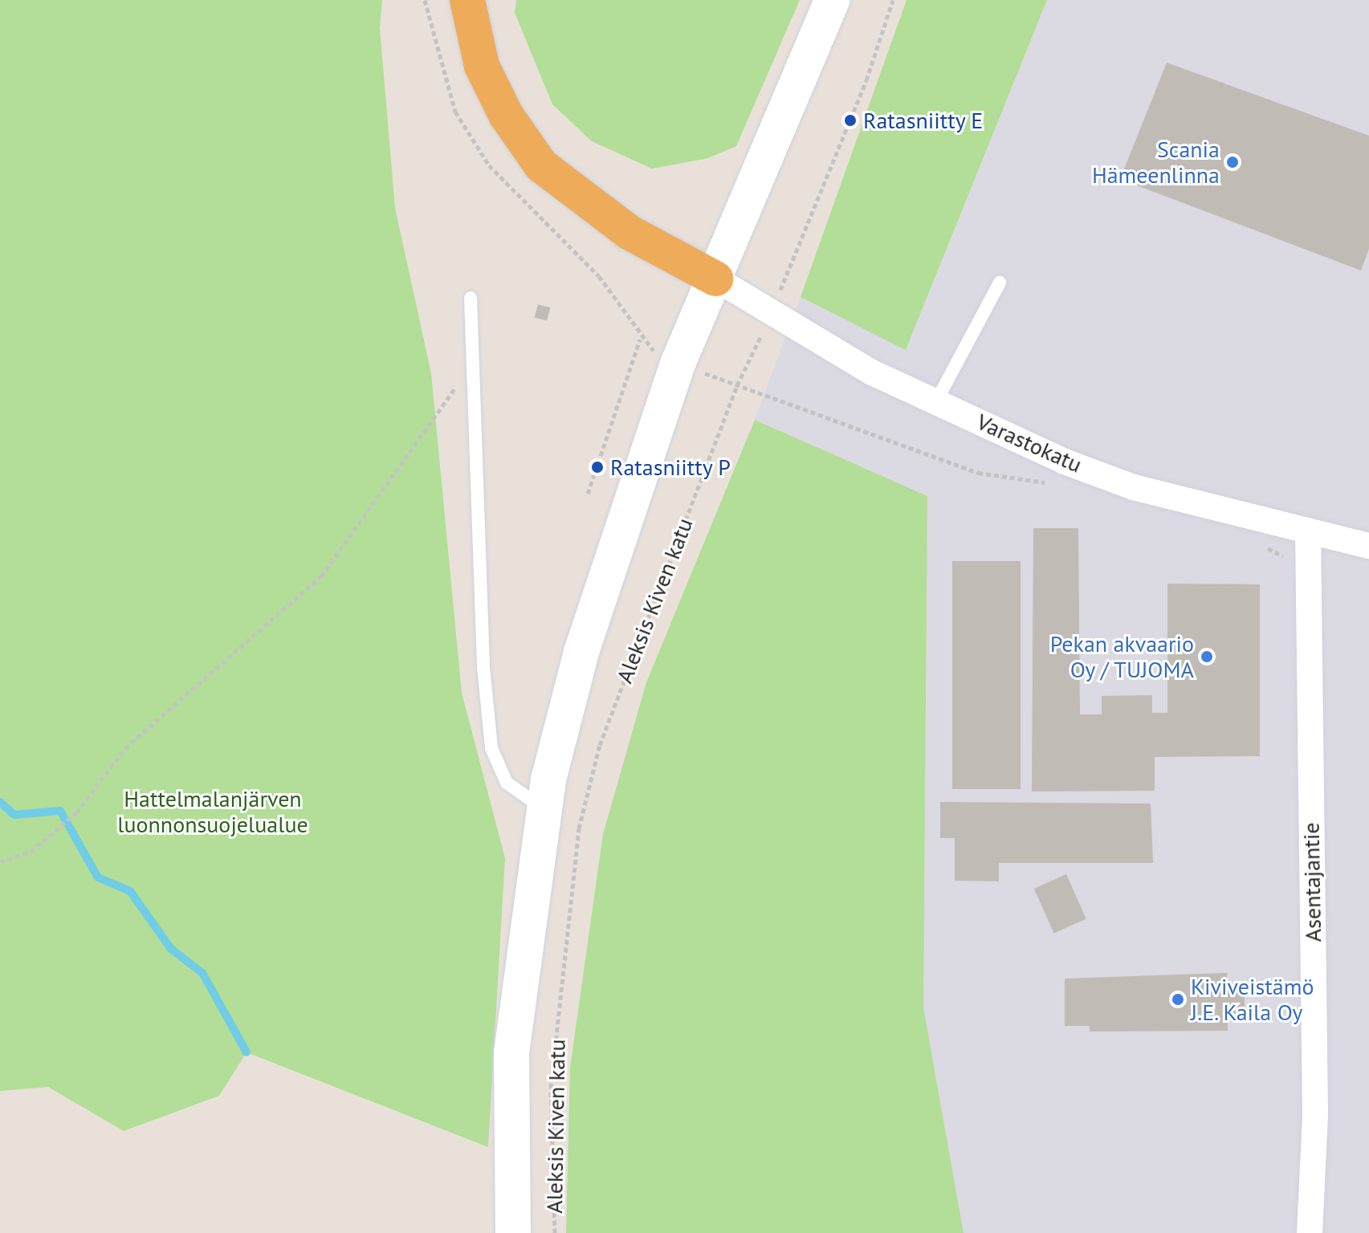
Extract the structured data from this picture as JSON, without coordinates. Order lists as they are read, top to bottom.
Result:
{
  "streets": {
    "main road": ["Aleksis Kiven katu"],
    "street": ["Varastokatu", "Asentajantie"]
  },
  "crossings": [
    ["Varastokatu", "Aleksis Kiven katu"],
    ["Varastokatu", "Asentajantie"]
  ],
  "parks": ["Hattelmalanjärven luonnonsuojelualue"],
  "places": [
    "Ratasniitty E",
    "Scania Hämeenlinna",
    "Ratasniitty P",
    "Pekan akvaario Oy / TUJOMA",
    "Kiviveistämö J.E. Kaila Oy"
  ]
}
